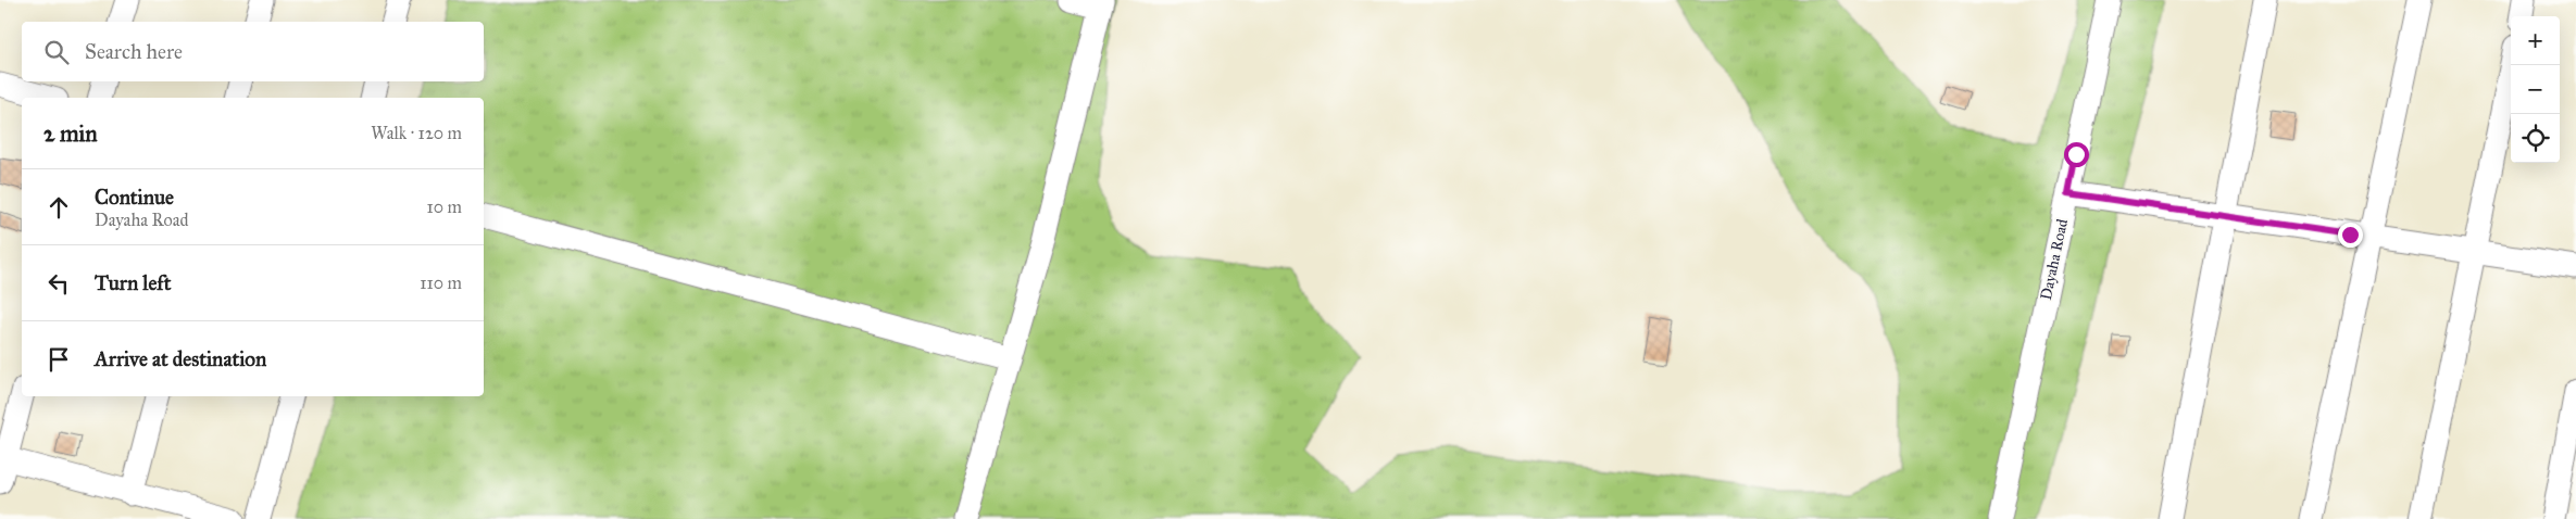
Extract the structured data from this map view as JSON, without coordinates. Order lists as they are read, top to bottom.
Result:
{
  "streets": {
    "street": ["Dayaha Road"]
  },
  "page": {
    "map_buttons": ["+", "−"],
    "search": "Search here",
    "heading": ["2 min", "Walk · 120 m"],
    "list": [
      ["Continue", "Dayaha Road", "10 m"],
      ["Turn left", "110 m"],
      "Arrive at destination"
    ]
  }
}
